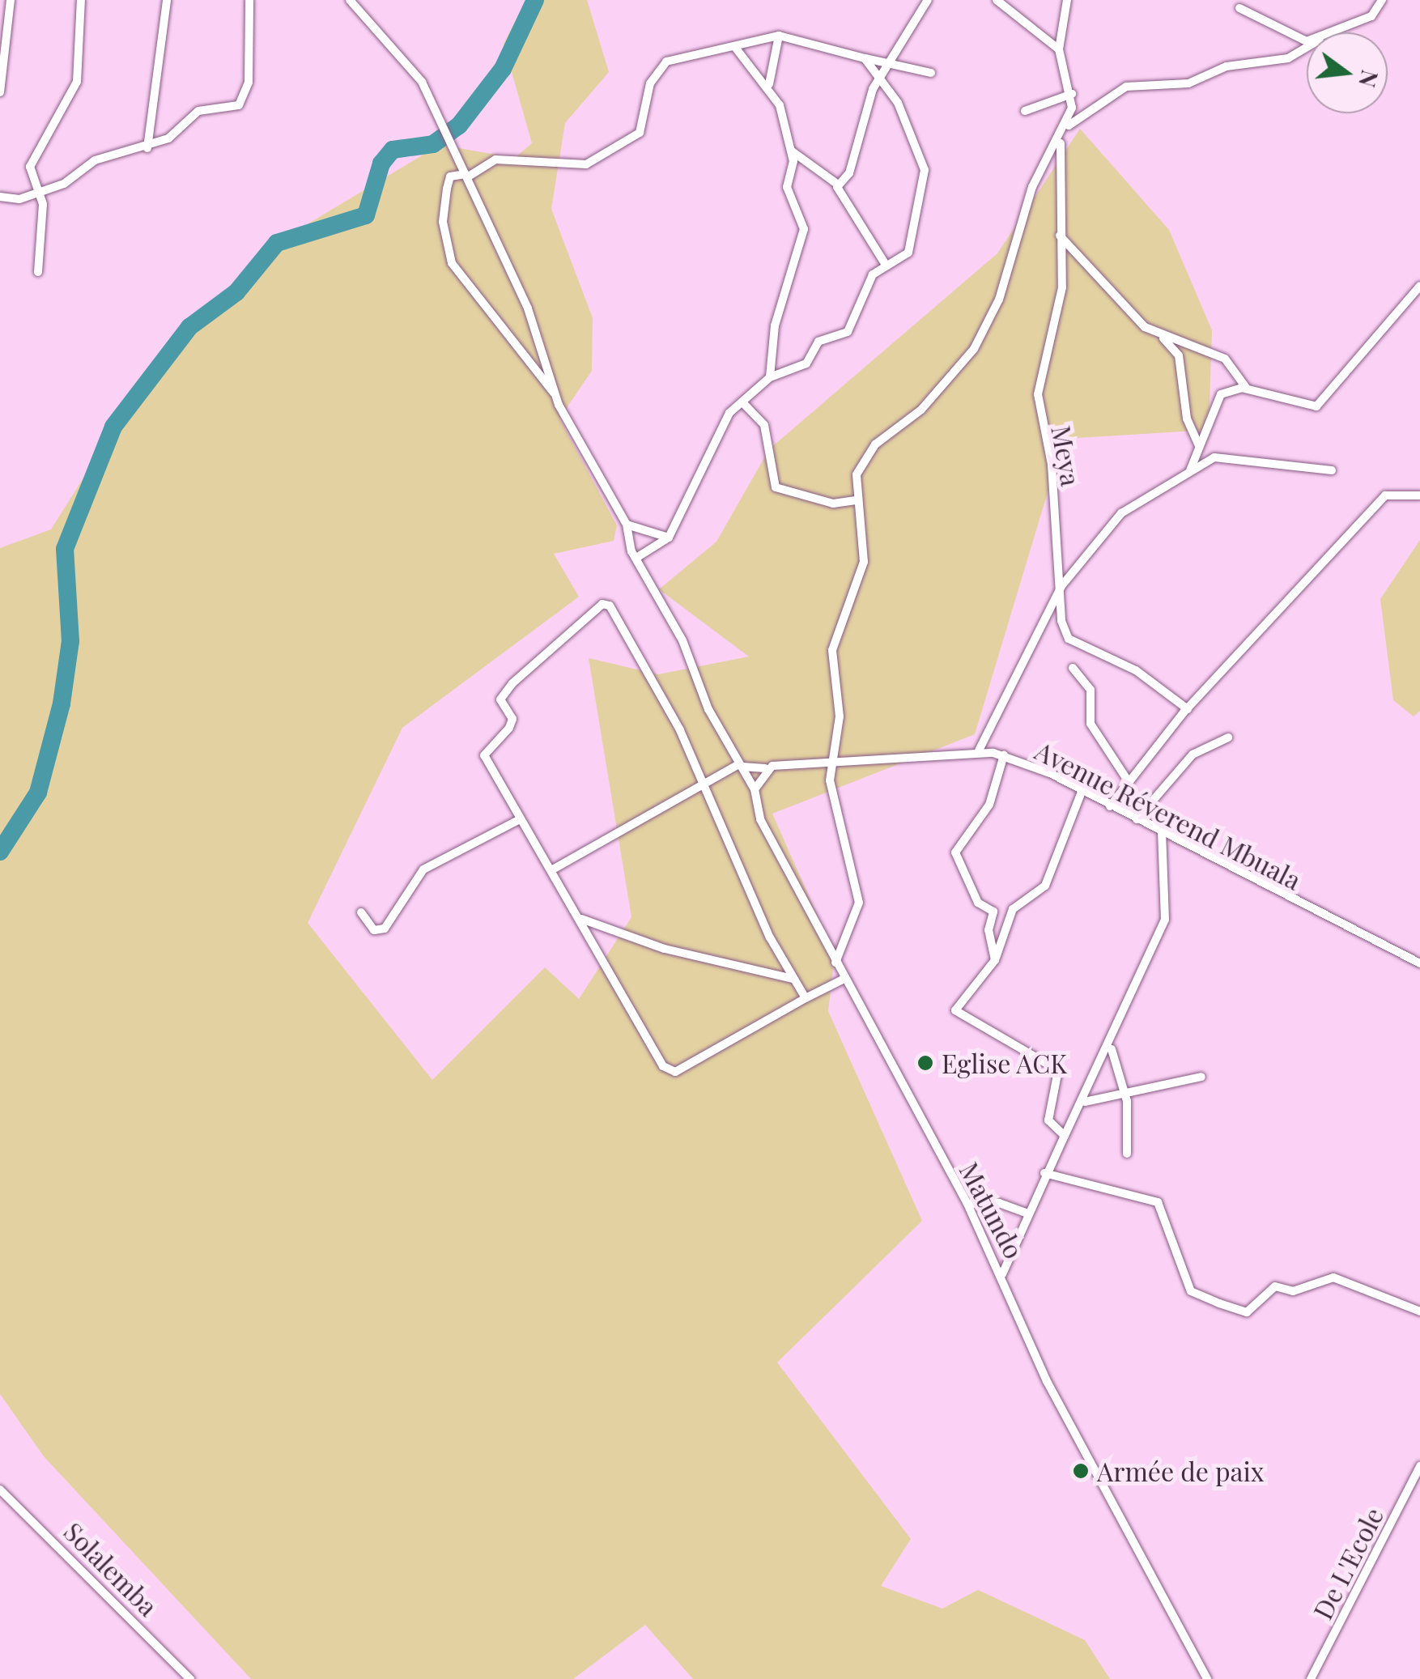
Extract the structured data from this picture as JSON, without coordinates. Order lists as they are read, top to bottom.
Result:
{
  "streets": {
    "street": [
      "Meya",
      "Avenue Réverend Mbuala",
      "Matundo",
      "De L'Ecole",
      "Solalemba"
    ]
  },
  "crossings": [
    ["Avenue Réverend Mbuala", "Matundo"]
  ],
  "places": ["Eglise ACK", "Armée de paix"],
  "north": "right"
}
